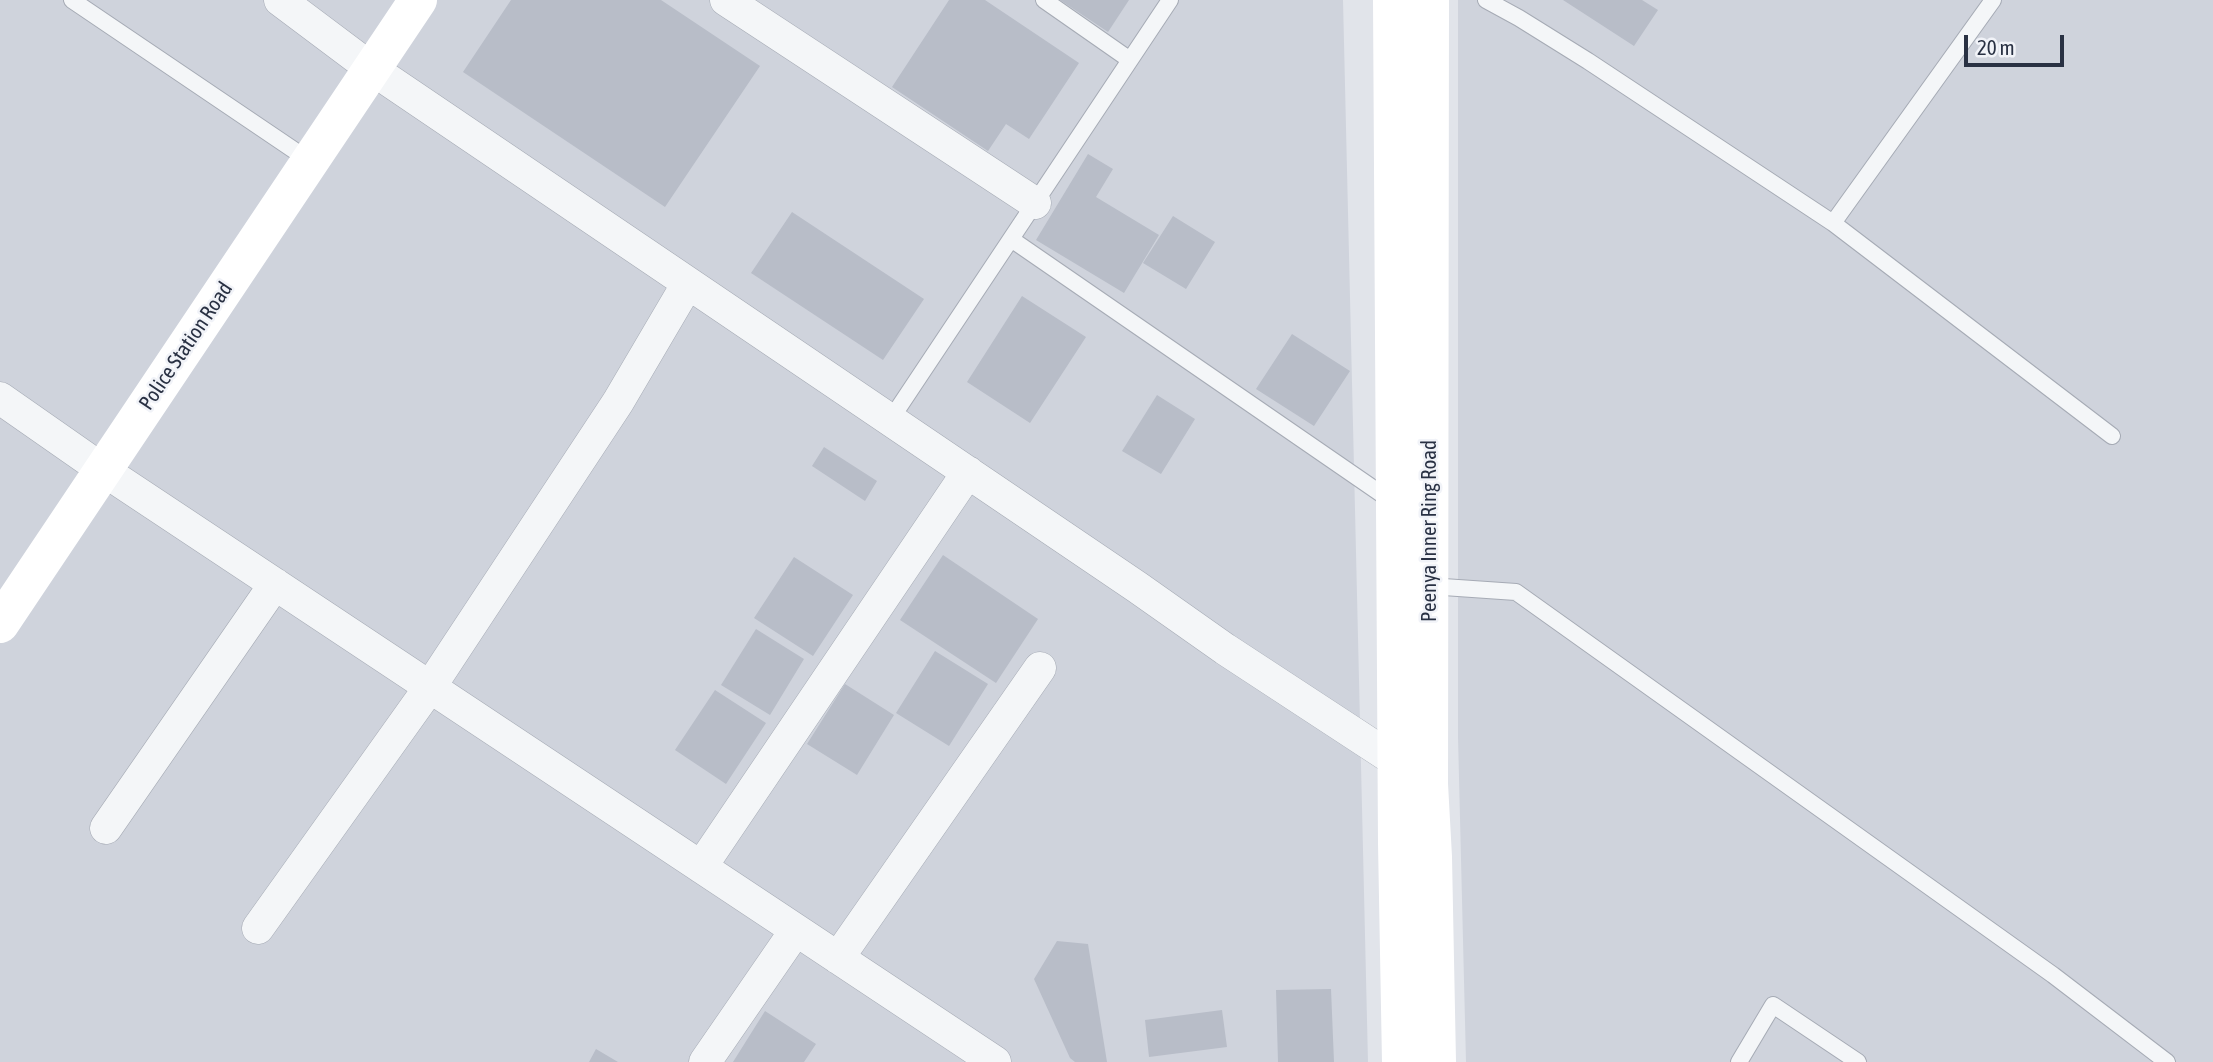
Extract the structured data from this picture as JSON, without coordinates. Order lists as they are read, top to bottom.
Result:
{
  "streets": {
    "main road": ["Police Station Road", "Peenya Inner Ring Road"]
  },
  "scale_bar": "20 m"
}
